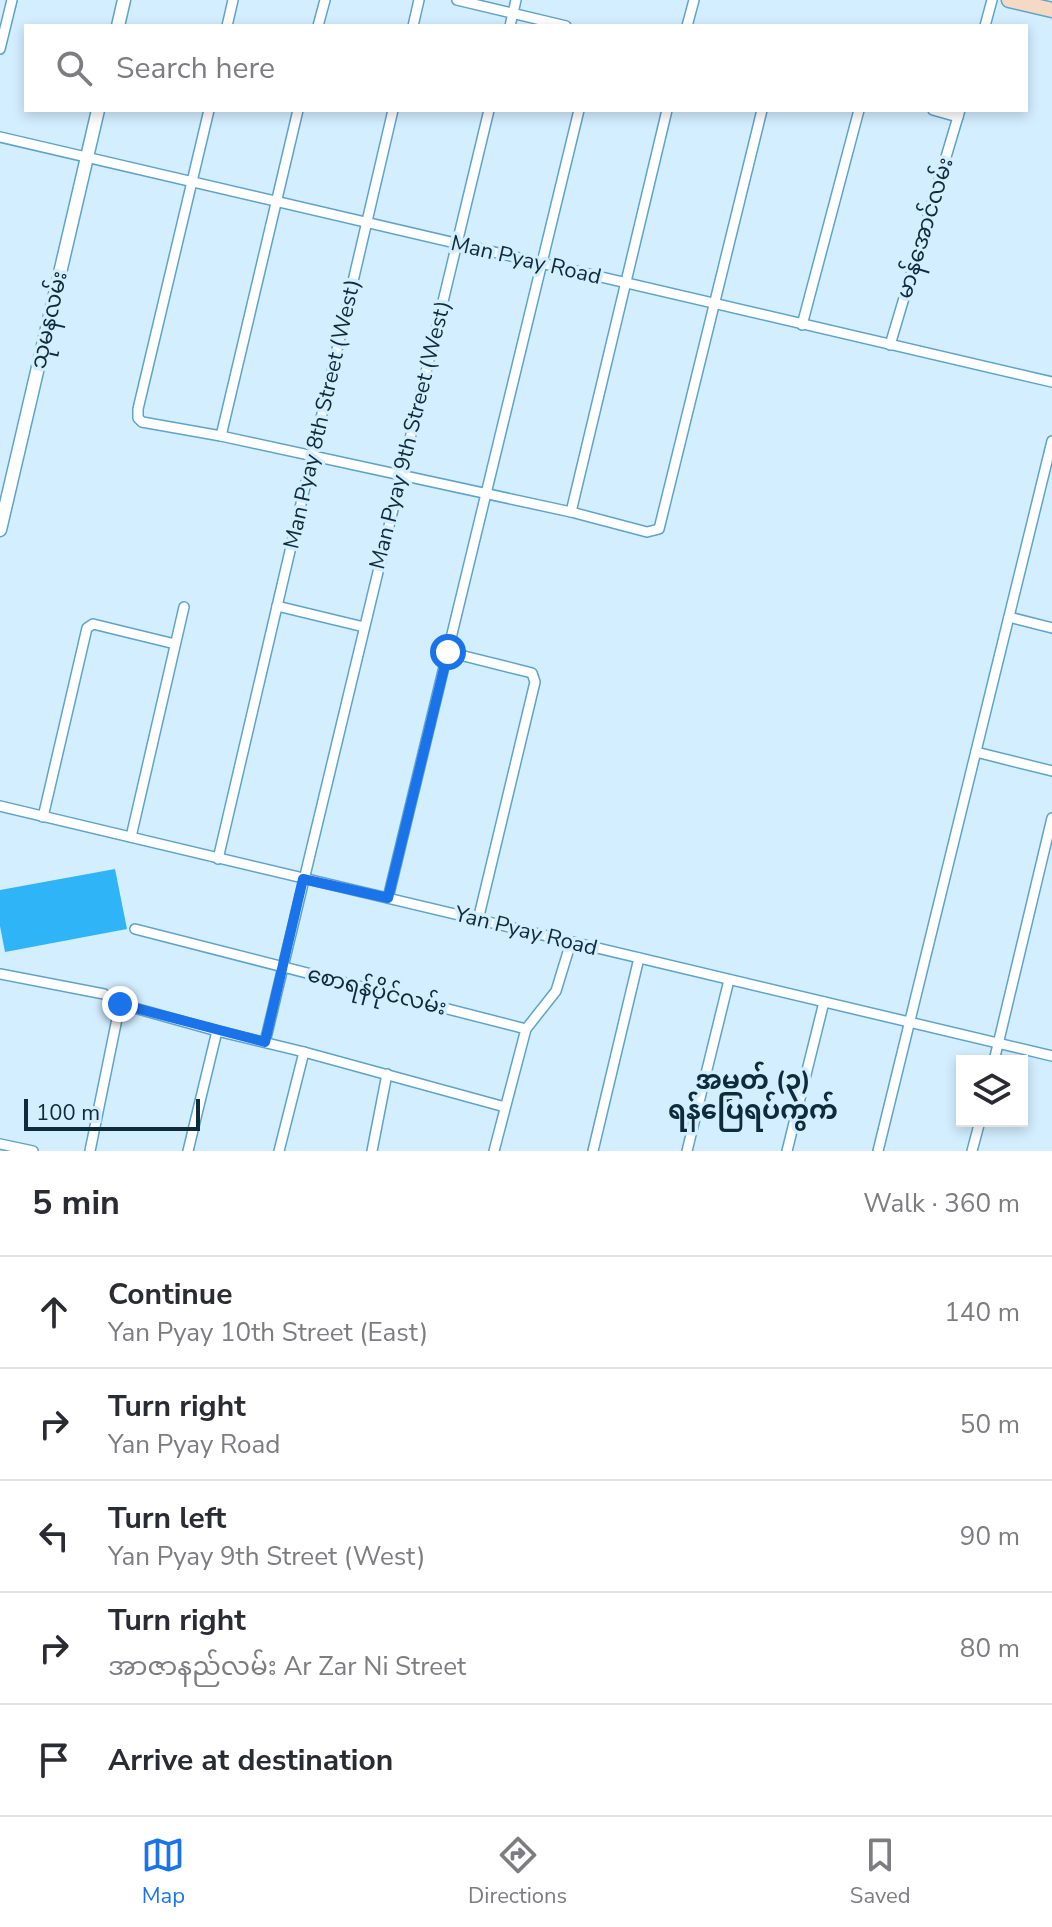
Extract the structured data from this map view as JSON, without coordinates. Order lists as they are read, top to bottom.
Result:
{
  "streets": {
    "street": [
      "မာန်အောင်လမ်း",
      "Man Pyay Road",
      "သုမနလမ်း",
      "Man Pyay 8th Street (West)",
      "Man Pyay 9th Street (West)",
      "Yan Pyay Road",
      "စောရန်ပိုင်လမ်း"
    ]
  },
  "crossings": [
    ["မာန်အောင်လမ်း", "Man Pyay Road"],
    ["Man Pyay Road", "သုမနလမ်း"],
    ["Man Pyay Road", "Man Pyay 8th Street (West)"],
    ["Man Pyay Road", "Man Pyay 9th Street (West)"],
    ["Man Pyay 8th Street (West)", "Yan Pyay Road"],
    ["Man Pyay 9th Street (West)", "Yan Pyay Road"],
    ["Man Pyay 9th Street (West)", "စောရန်ပိုင်လမ်း"]
  ],
  "districts": ["အမှတ် (၃) ရန်ပြေရပ်ကွက်"],
  "scale_bar": "100 m",
  "page": {
    "search": "Search here",
    "scale": "100 m",
    "heading": ["5 min", "Walk · 360 m"],
    "list": [
      ["Continue", "Yan Pyay 10th Street (East)", "140 m"],
      ["Turn right", "Yan Pyay Road", "50 m"],
      ["Turn left", "Yan Pyay 9th Street (West)", "90 m"],
      ["Turn right", "အာဇာနည်လမ်း Ar Zar Ni Street", "80 m"],
      "Arrive at destination"
    ],
    "nav": ["Map", "Directions", "Saved"]
  }
}
